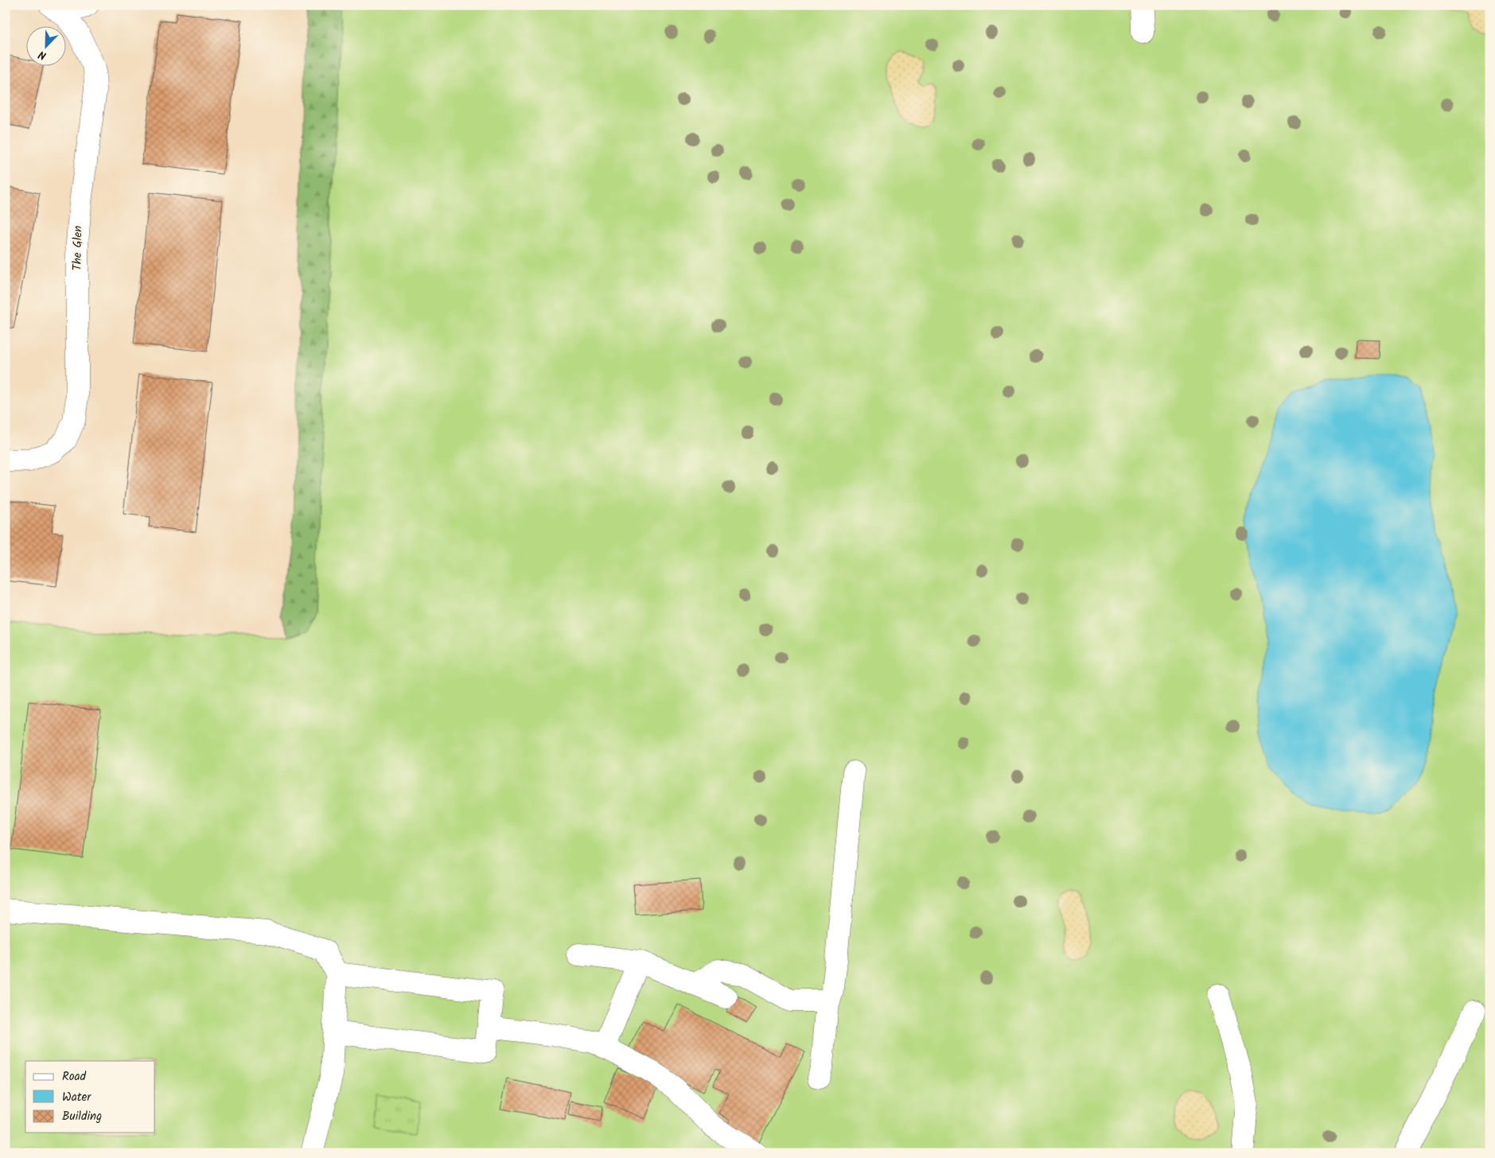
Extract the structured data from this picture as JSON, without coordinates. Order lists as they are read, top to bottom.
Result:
{
  "streets": {
    "street": ["The Glen"]
  },
  "legend": ["Road", "Water", "Building"],
  "north": "bottom left"
}
